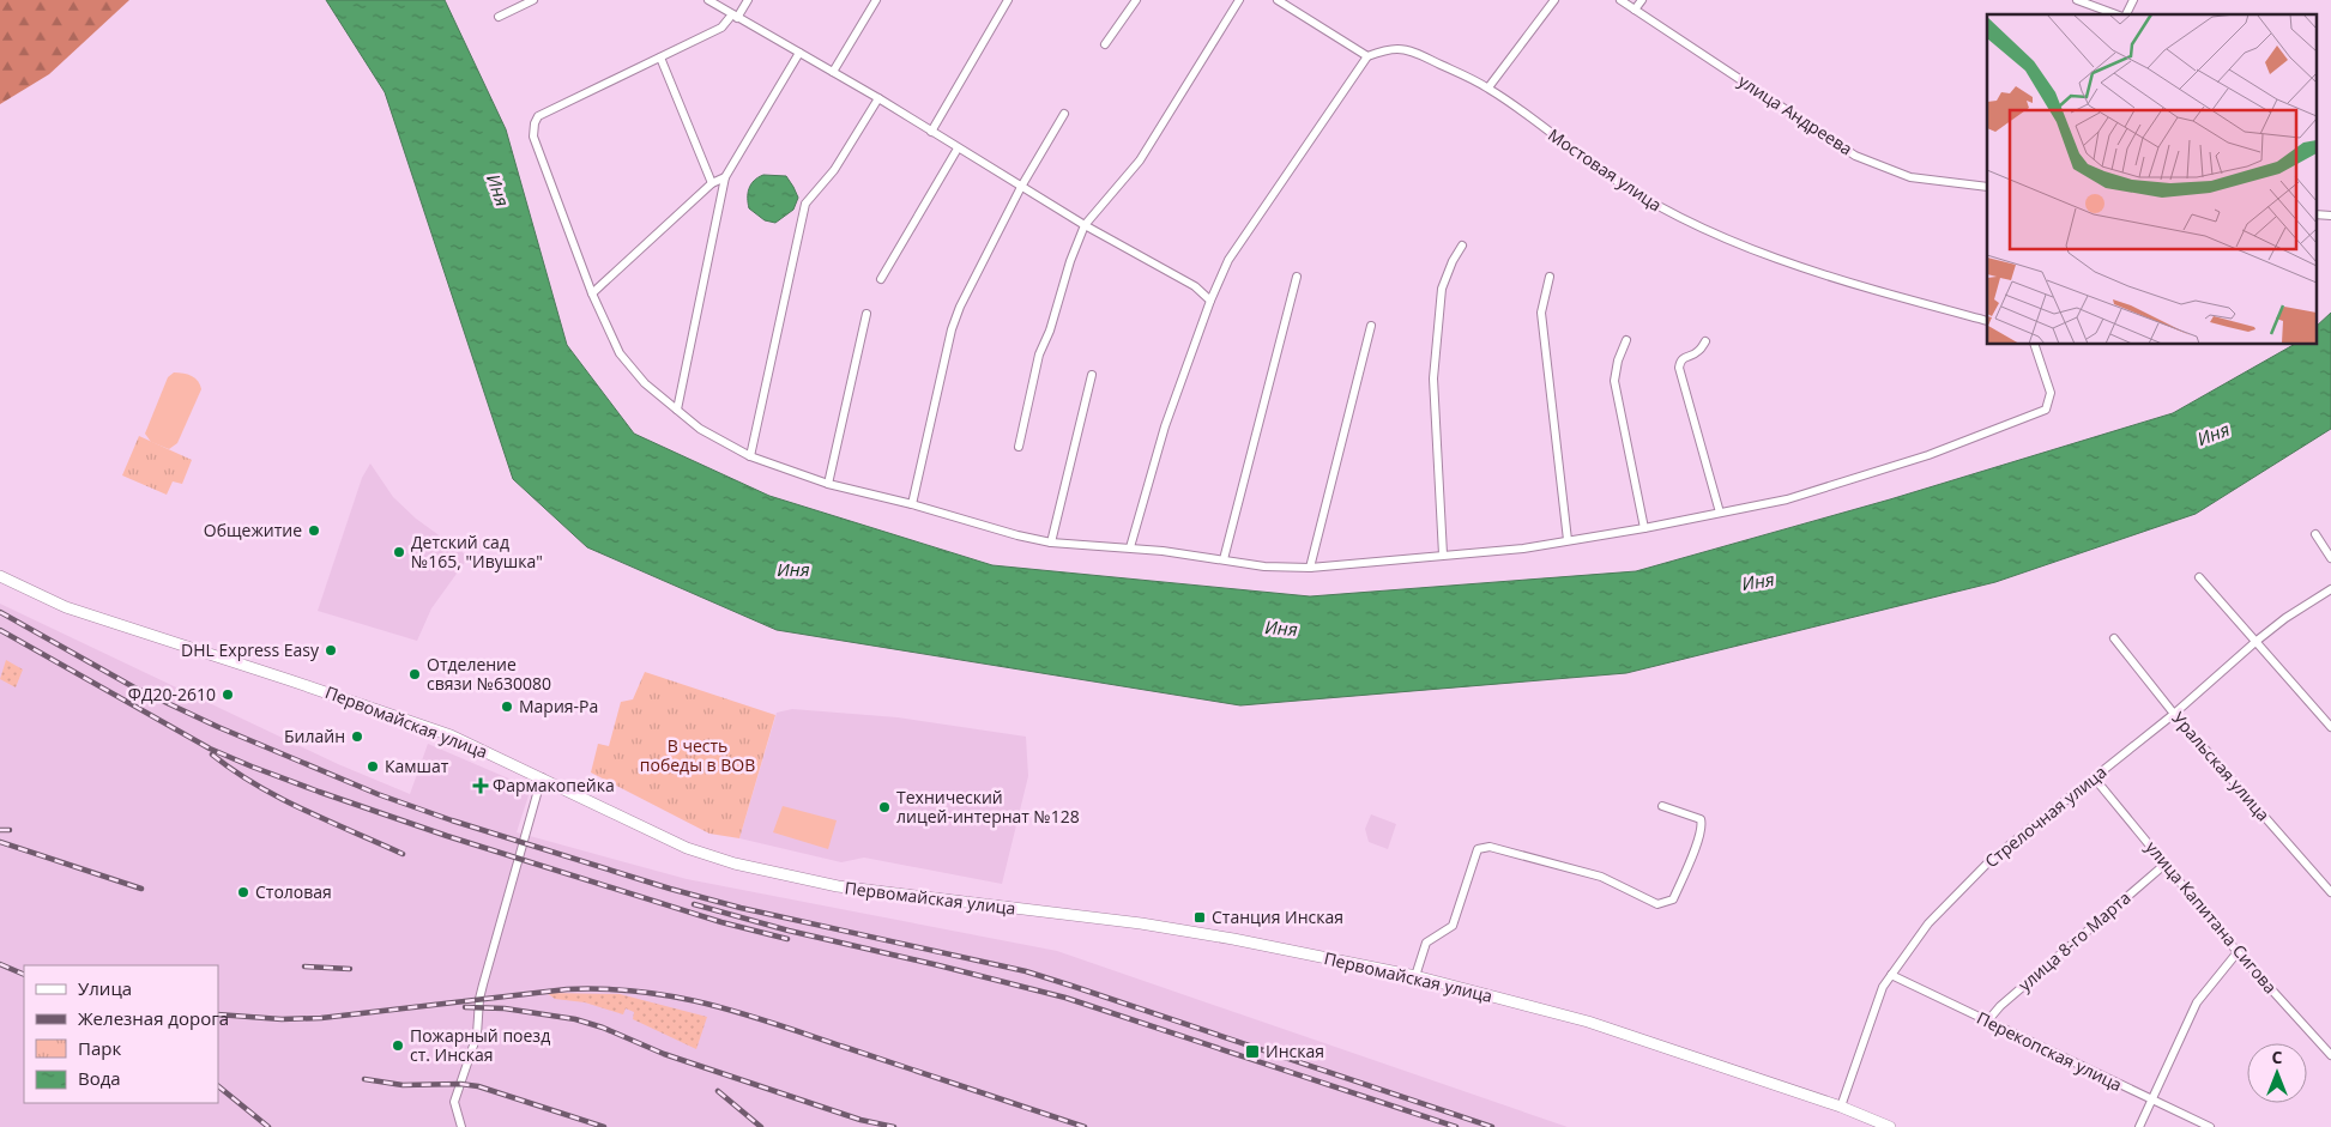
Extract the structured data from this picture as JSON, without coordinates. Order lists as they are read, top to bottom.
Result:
{
  "streets": {
    "main road": ["Первомайская улица"],
    "street": [
      "улица Андреева",
      "Мостовая улица",
      "Уральская улица",
      "Стрелочная улица",
      "улица Капитана Сигова",
      "улица 8-го Марта",
      "Перекопская улица"
    ]
  },
  "crossings": [
    ["Первомайская улица", "Стрелочная улица"],
    ["Уральская улица", "Стрелочная улица"],
    ["Стрелочная улица", "улица Капитана Сигова"],
    ["Стрелочная улица", "Перекопская улица"],
    ["улица Капитана Сигова", "улица 8-го Марта"],
    ["улица 8-го Марта", "Перекопская улица"]
  ],
  "water": ["Иня"],
  "parks": ["В честь победы в ВОВ"],
  "places": {
    "other": [
      "Общежитие",
      "Детский сад №165, \"Ивушка\"",
      "DHL Express Easy",
      "Отделение связи №630080",
      "ФД20-2610",
      "Мария-Ра",
      "Билайн",
      "Камшат",
      "Технический лицей-интернат №128",
      "Столовая",
      "Пожарный поезд ст. Инская"
    ],
    "health": ["Фармакопейка"],
    "transit": ["Станция Инская", "Инская"]
  },
  "legend": [
    "Улица",
    "Железная дорога",
    "Парк",
    "Вода"
  ],
  "north": "top"
}
